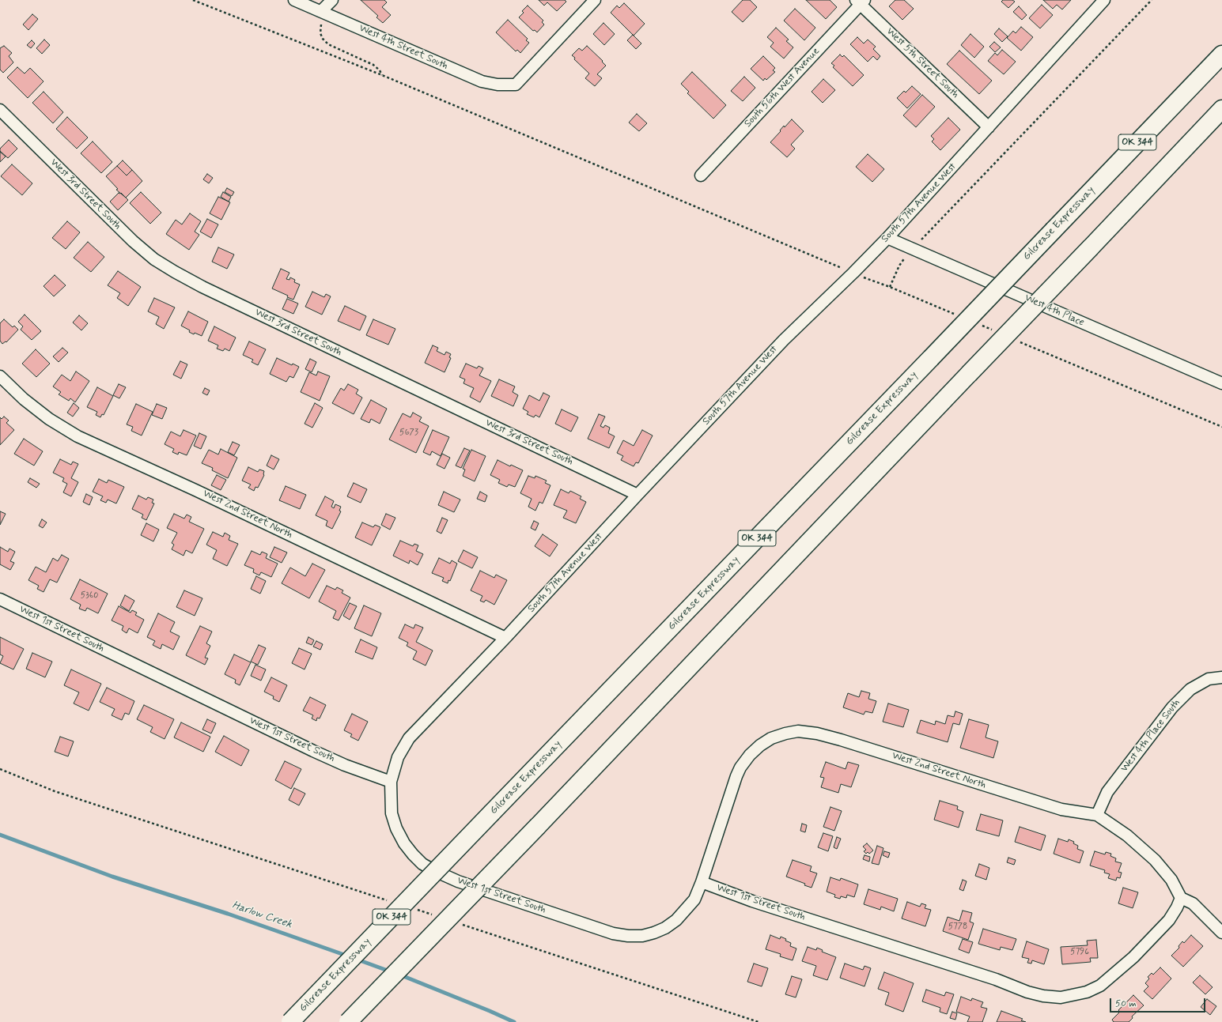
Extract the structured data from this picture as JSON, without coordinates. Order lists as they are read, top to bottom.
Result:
{
  "streets": {
    "highway": ["OK 344", "Gilcrease Expressway"],
    "street": [
      "West 4th Street South",
      "West 5th Street South",
      "South 56th West Avenue",
      "West 3rd Street South",
      "South 57th Avenue West",
      "West 4th Place",
      "West 2nd Street North",
      "West 1st Street South",
      "West 4th Place South"
    ]
  },
  "crossings": [
    ["West 5th Street South", "South 56th West Avenue"],
    ["West 5th Street South", "South 57th Avenue West"],
    ["West 3rd Street South", "South 57th Avenue West"],
    ["South 57th Avenue West", "West 4th Place"],
    ["South 57th Avenue West", "West 2nd Street North"],
    ["South 57th Avenue West", "West 1st Street South"],
    ["West 2nd Street North", "West 1st Street South"],
    ["West 2nd Street North", "West 4th Place South"]
  ],
  "water": ["Harlow Creek"],
  "house_numbers": [
    "5673",
    "5360",
    "5778",
    "5796"
  ],
  "scale_bar": "50 m"
}
